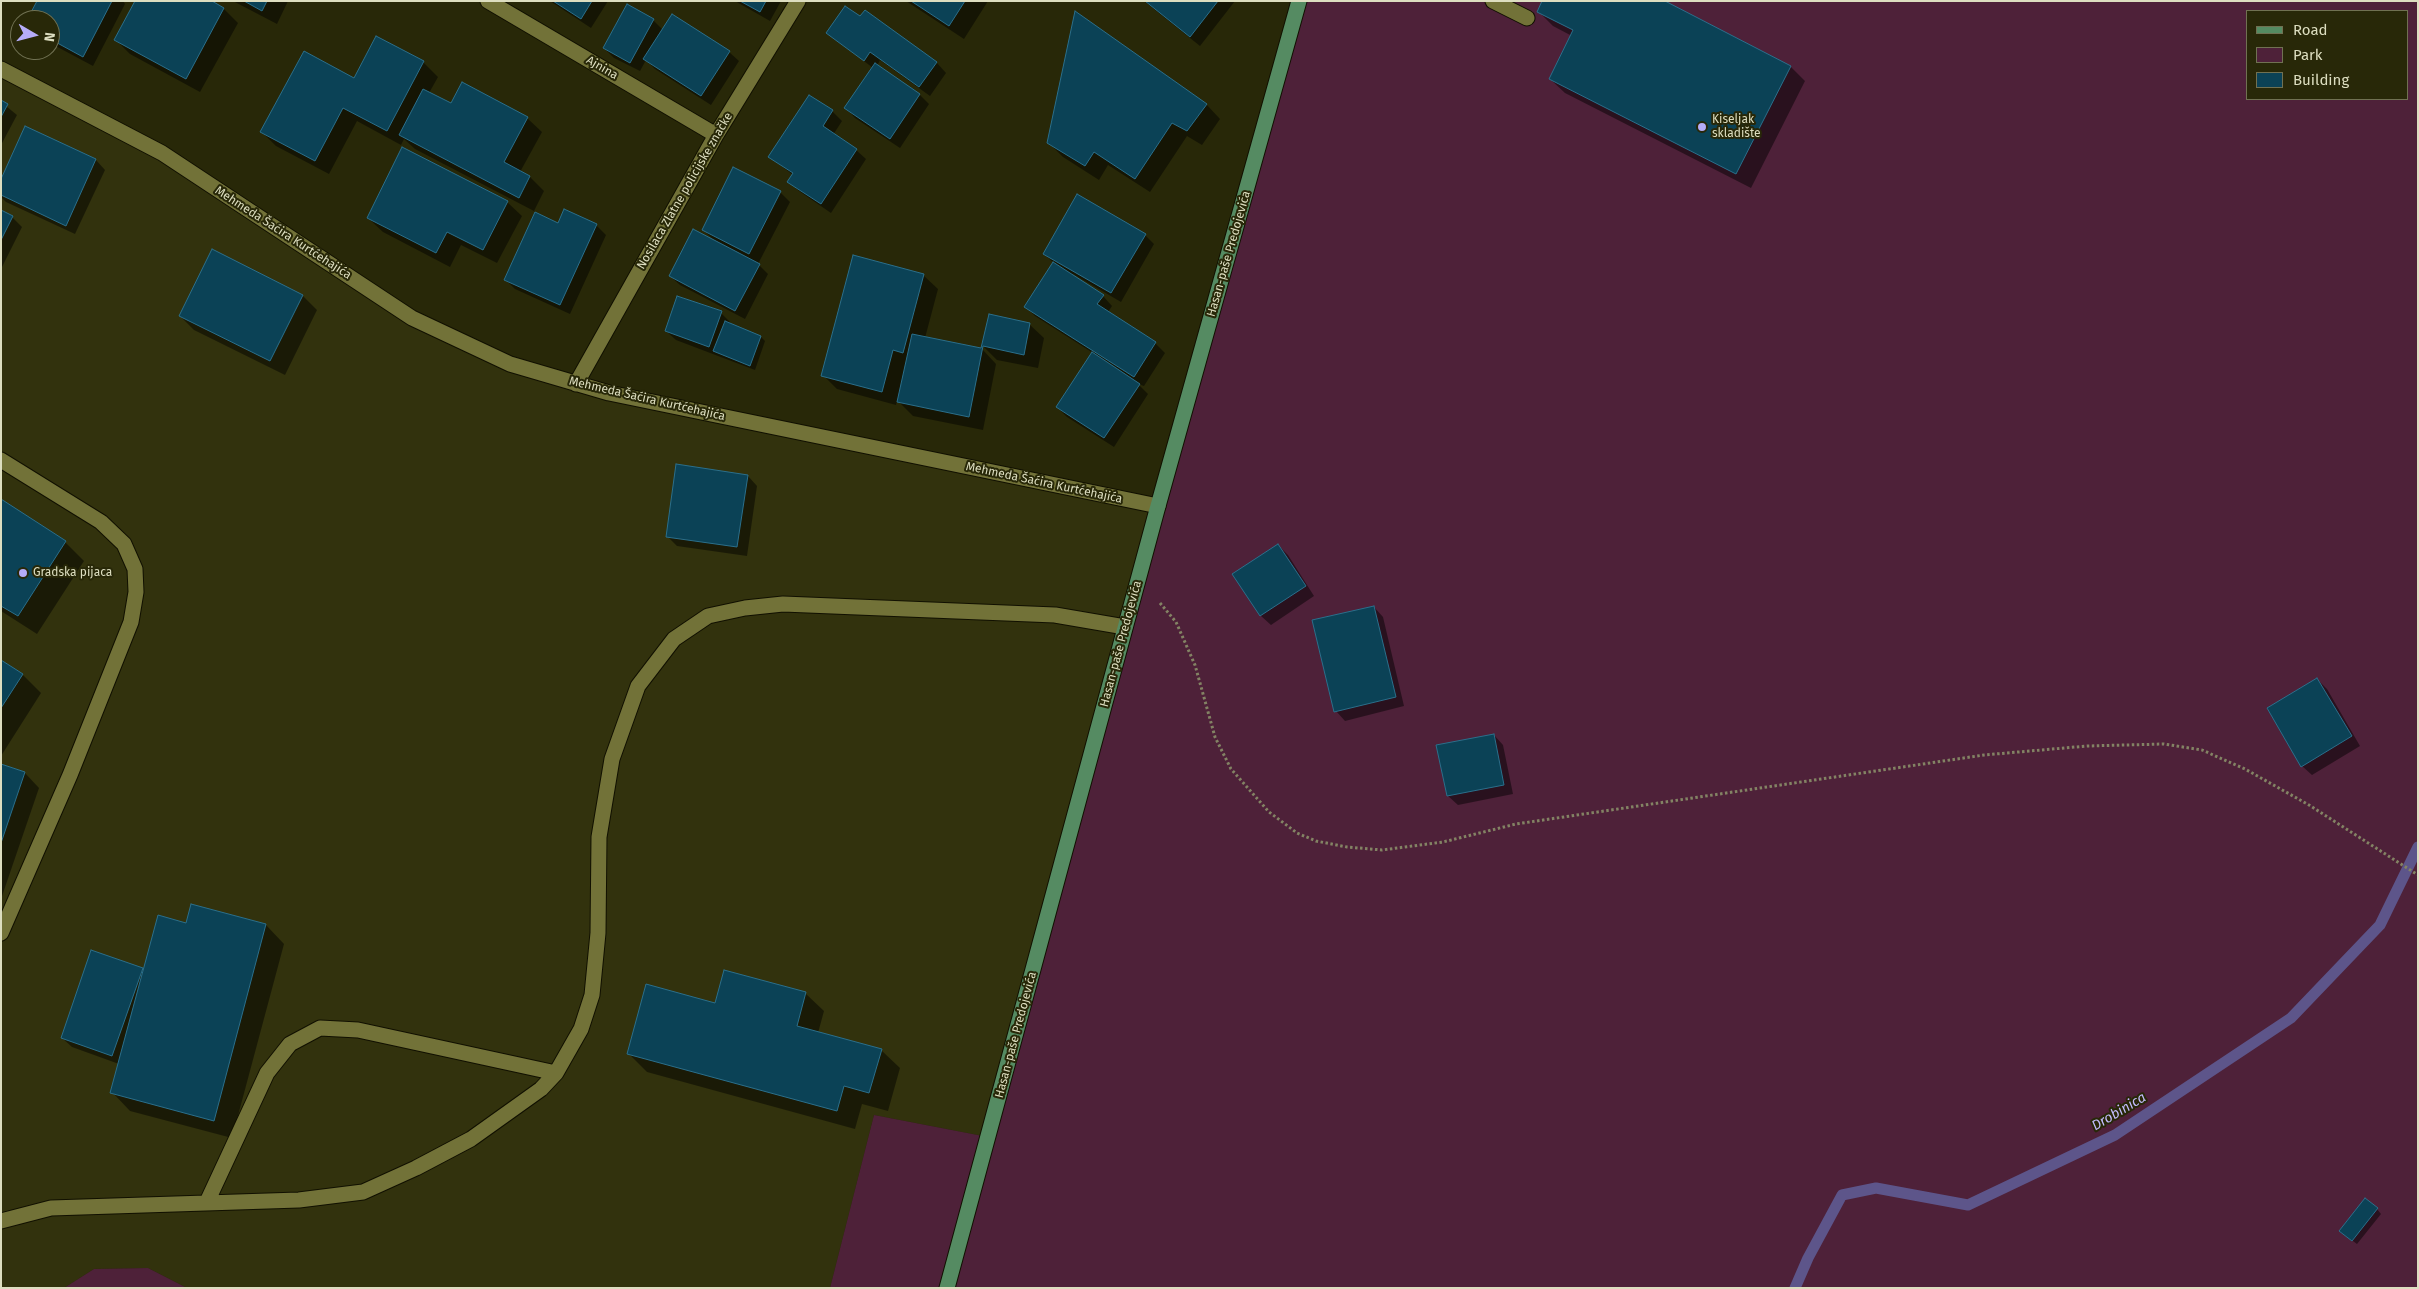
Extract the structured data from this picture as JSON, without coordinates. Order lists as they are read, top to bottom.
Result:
{
  "streets": {
    "main road": ["Hasan-paše Predojevića"],
    "street": ["Ajnina", "Nosilaca Zlatne policijske značke", "Mehmeda Šaćira Kurtćehajića"]
  },
  "crossings": [
    ["Ajnina", "Nosilaca Zlatne policijske značke"],
    ["Nosilaca Zlatne policijske značke", "Mehmeda Šaćira Kurtćehajića"],
    ["Mehmeda Šaćira Kurtćehajića", "Hasan-paše Predojevića"]
  ],
  "water": ["Drobinica"],
  "places": ["Kiseljak skladište", "Gradska pijaca"],
  "legend": ["Road", "Park", "Building"],
  "north": "right"
}
